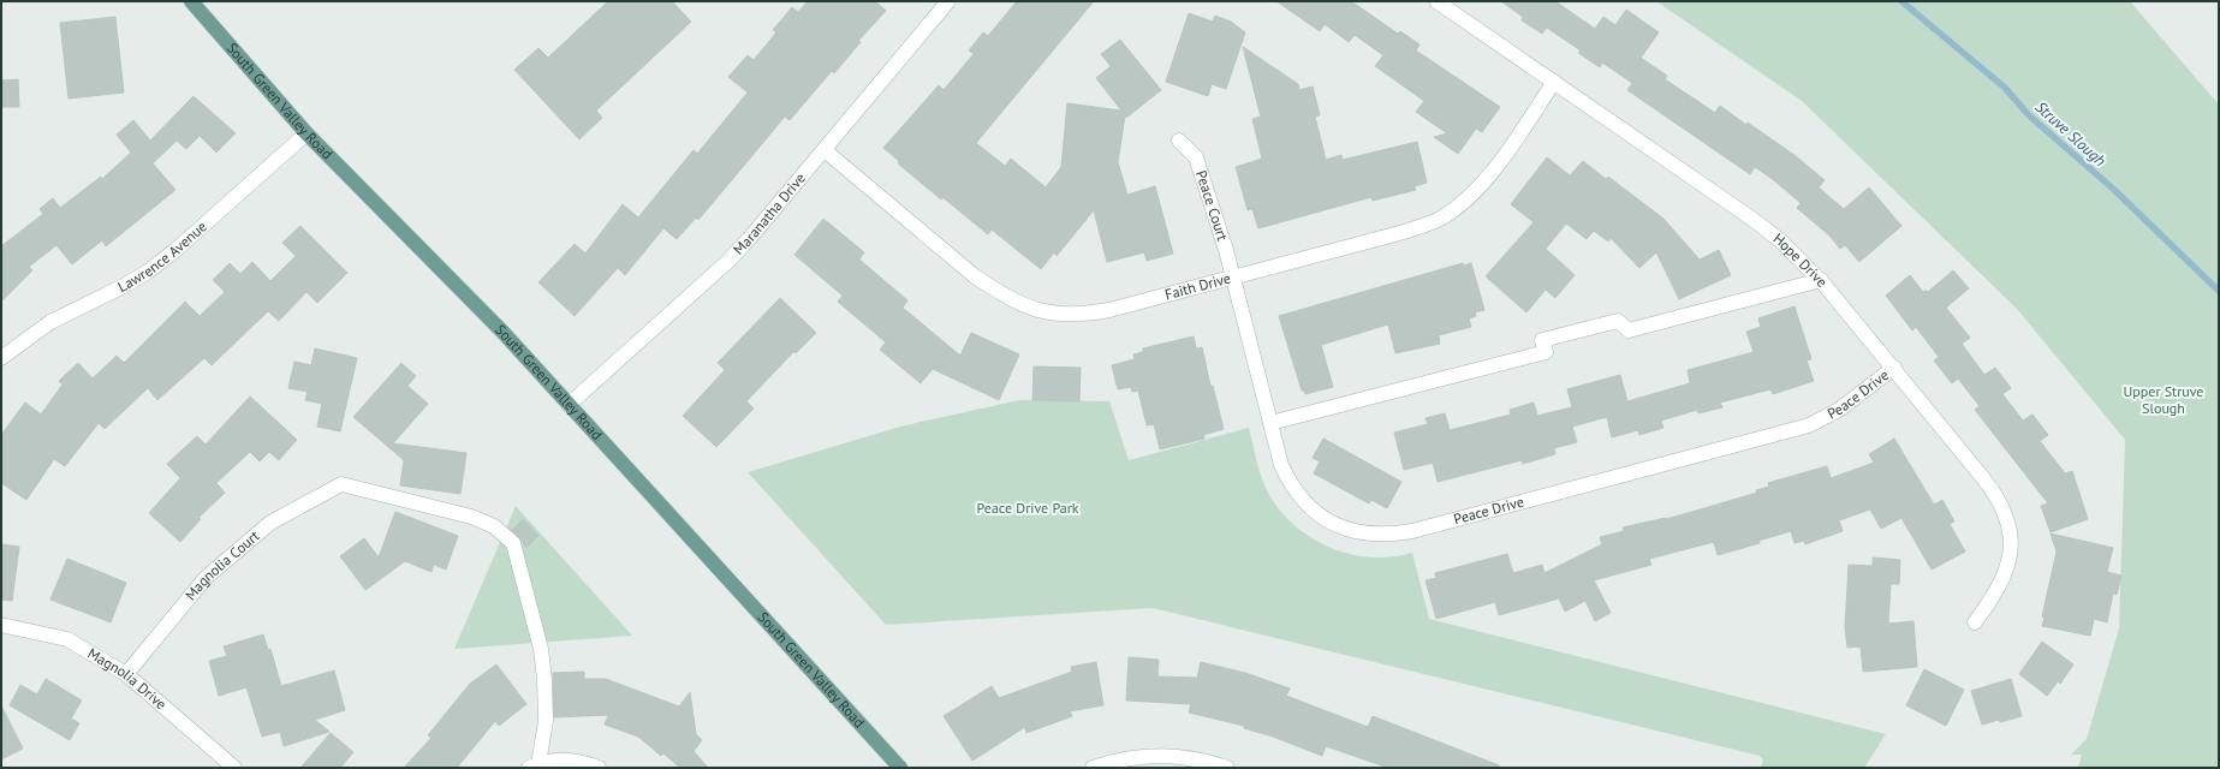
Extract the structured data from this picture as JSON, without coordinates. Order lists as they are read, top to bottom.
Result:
{
  "streets": {
    "main road": ["South Green Valley Road"],
    "street": [
      "Peace Court",
      "Maranatha Drive",
      "Lawrence Avenue",
      "Hope Drive",
      "Faith Drive",
      "Peace Drive",
      "Magnolia Court",
      "Magnolia Drive"
    ]
  },
  "crossings": [
    ["South Green Valley Road", "Maranatha Drive"],
    ["South Green Valley Road", "Lawrence Avenue"],
    ["Peace Court", "Faith Drive"],
    ["Peace Court", "Peace Drive"],
    ["Maranatha Drive", "Faith Drive"],
    ["Hope Drive", "Faith Drive"],
    ["Hope Drive", "Peace Drive"],
    ["Faith Drive", "Peace Drive"],
    ["Magnolia Court", "Magnolia Drive"]
  ],
  "water": ["Struve Slough"],
  "parks": ["Upper Struve Slough", "Peace Drive Park"]
}
